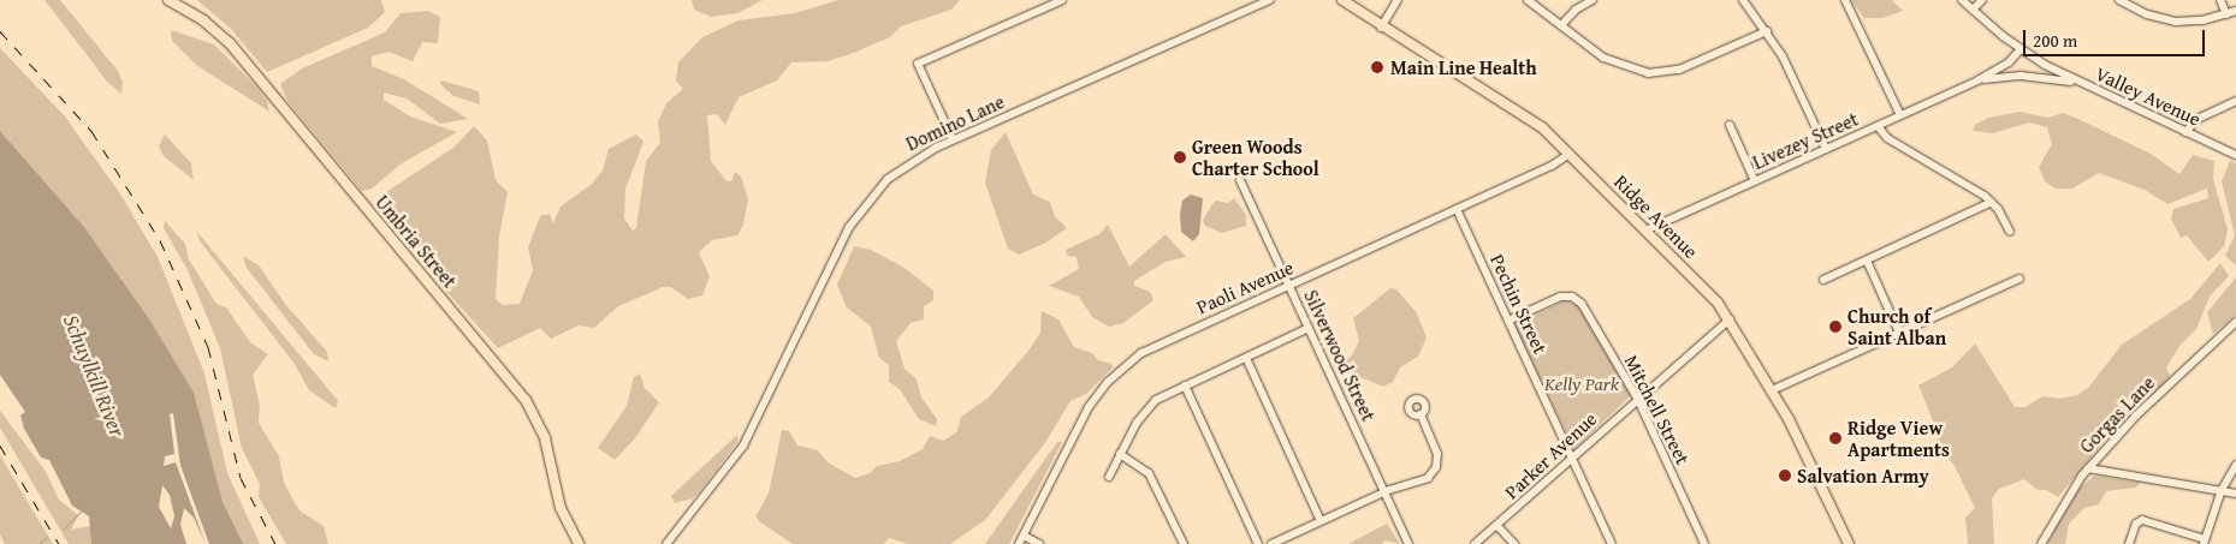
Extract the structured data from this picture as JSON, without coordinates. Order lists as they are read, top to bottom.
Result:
{
  "streets": {
    "main road": ["Ridge Avenue", "Umbria Street"],
    "street": [
      "Valley Avenue",
      "Domino Lane",
      "Livezey Street",
      "Paoli Avenue",
      "Pechin Street",
      "Silverwood Street",
      "Mitchell Street",
      "Gorgas Lane",
      "Parker Avenue"
    ]
  },
  "crossings": [
    ["Valley Avenue", "Livezey Street"],
    ["Livezey Street", "Ridge Avenue"],
    ["Ridge Avenue", "Paoli Avenue"],
    ["Ridge Avenue", "Parker Avenue"],
    ["Paoli Avenue", "Pechin Street"],
    ["Paoli Avenue", "Silverwood Street"],
    ["Pechin Street", "Mitchell Street"],
    ["Pechin Street", "Parker Avenue"],
    ["Mitchell Street", "Parker Avenue"]
  ],
  "water": ["Schuylkill River"],
  "parks": ["Kelly Park"],
  "places": [
    "Main Line Health",
    "Green Woods Charter School",
    "Church of Saint Alban",
    "Ridge View Apartments",
    "Salvation Army"
  ],
  "scale_bar": "200 m"
}
